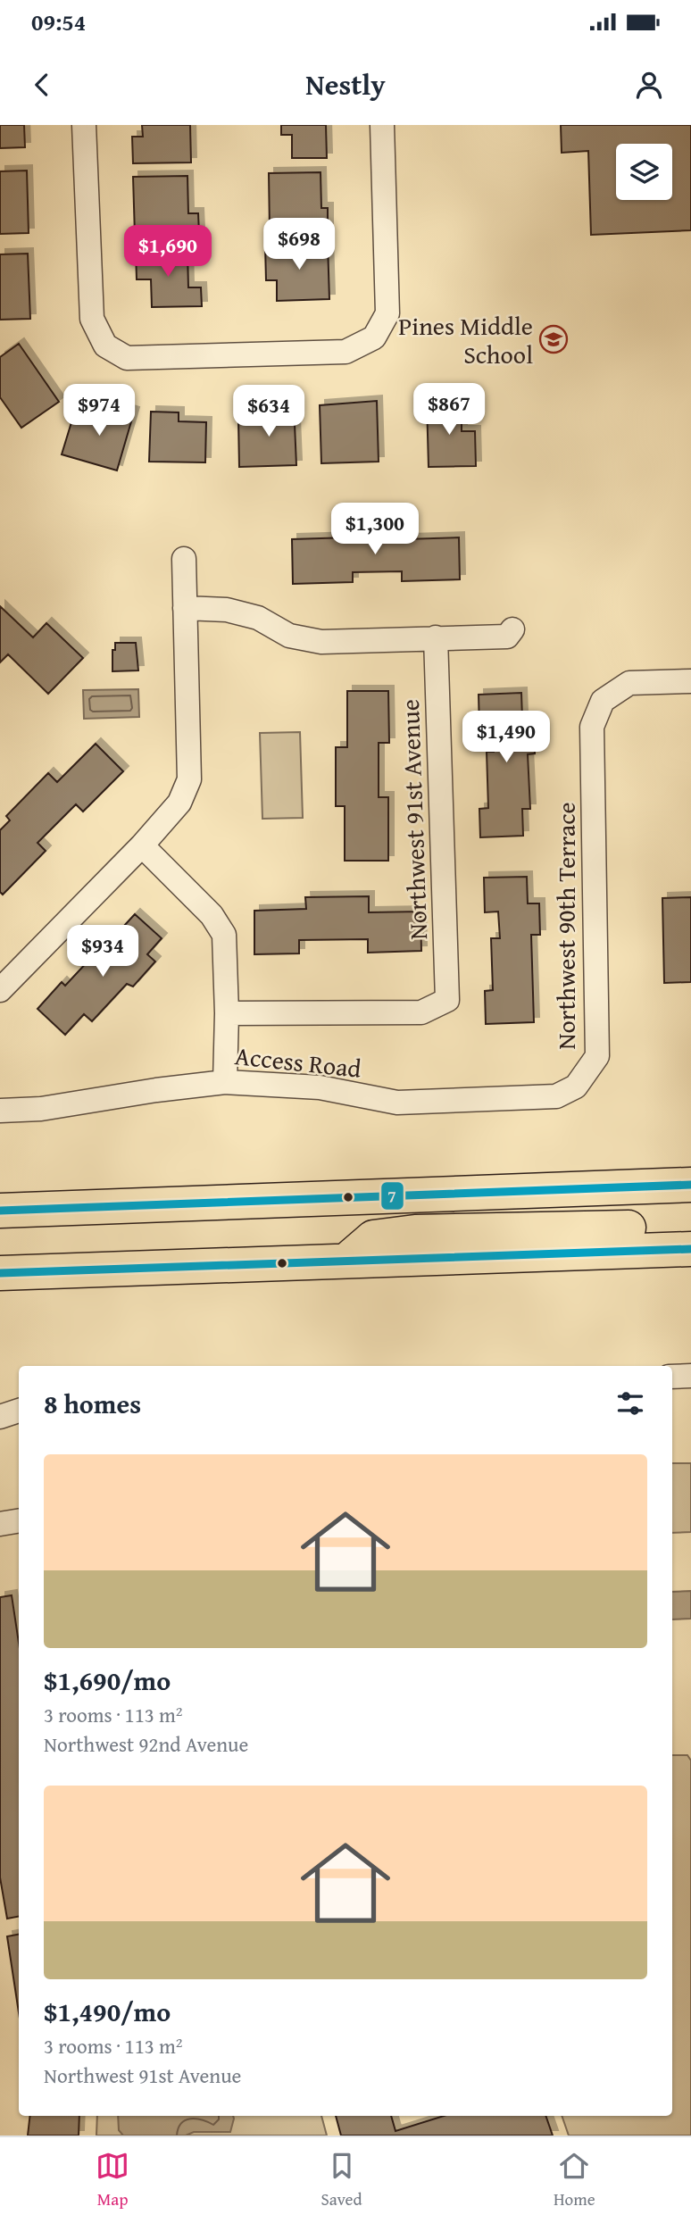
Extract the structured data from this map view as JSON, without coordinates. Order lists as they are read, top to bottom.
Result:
{
  "streets": {
    "street": ["Northwest 91st Avenue", "Northwest 90th Terrace", "Access Road"]
  },
  "crossings": [
    ["Northwest 90th Terrace", "Access Road"]
  ],
  "places": {
    "school or university": ["Pines Middle School"]
  },
  "lines": ["transit line 7"],
  "page": {
    "status": "09:54",
    "header": "Nestly",
    "price": [
      "$698",
      "$1,690",
      "$867",
      "$974",
      "$634",
      "$1,300",
      "$1,490",
      "$934"
    ],
    "heading": "8 homes",
    "list": [
      {
        "name": "$1,690/mo",
        "note": "3 rooms · 113 m² · Northwest 92nd Avenue"
      },
      {
        "name": "$1,490/mo",
        "note": "3 rooms · 113 m² · Northwest 91st Avenue"
      }
    ],
    "tabs": ["Map", "Saved", "Home"]
  }
}
